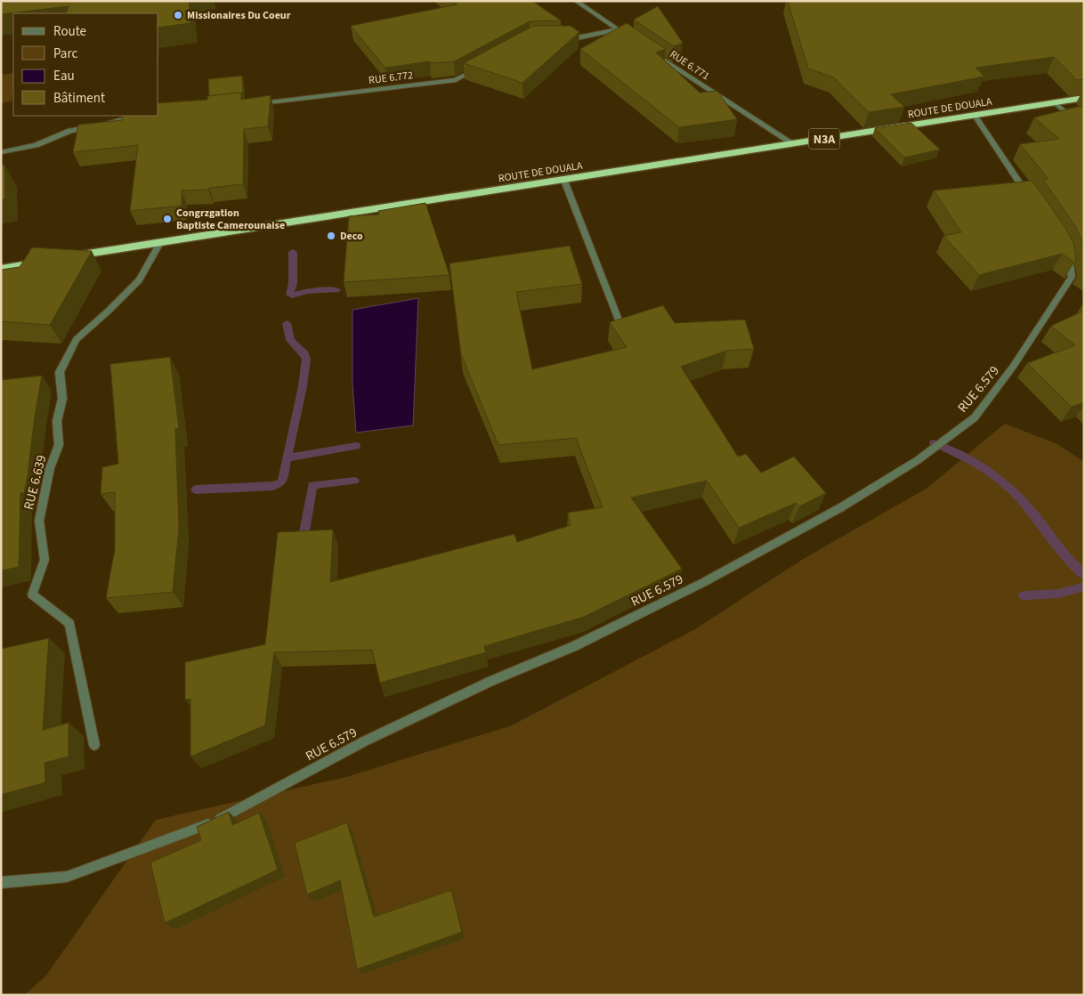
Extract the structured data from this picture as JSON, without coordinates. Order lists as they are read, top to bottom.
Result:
{
  "streets": {
    "highway": ["ROUTE DE DOUALA", "N3A"],
    "street": [
      "RUE 6.771",
      "RUE 6.772",
      "RUE 6.579",
      "RUE 6.639"
    ]
  },
  "crossings": [
    ["RUE 6.771", "ROUTE DE DOUALA"],
    ["ROUTE DE DOUALA", "RUE 6.639"]
  ],
  "places": ["Missionaires Du Coeur", "Congrzgation Baptiste Camerounaise", "Deco"],
  "legend": [
    "Route",
    "Parc",
    "Eau",
    "Bâtiment"
  ]
}
